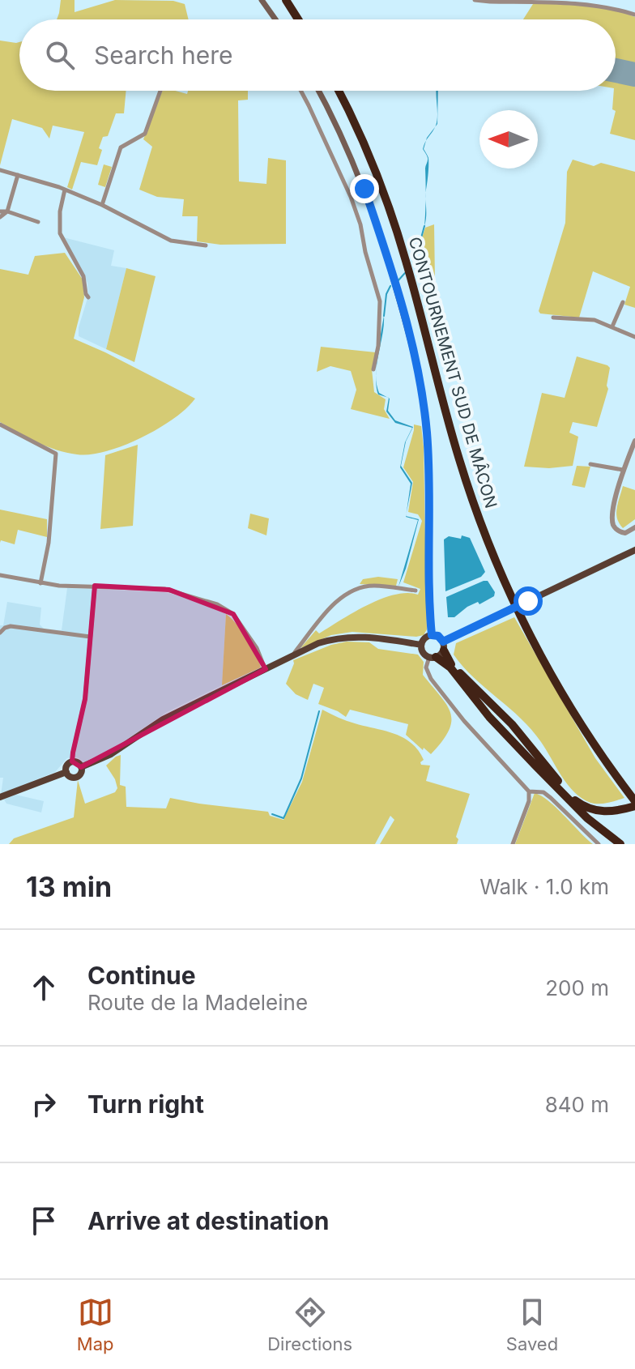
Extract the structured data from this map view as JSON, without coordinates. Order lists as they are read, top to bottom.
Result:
{
  "streets": {
    "highway": ["CONTOURNEMENT SUD DE MÂCON"]
  },
  "north": "left",
  "page": {
    "search": "Search here",
    "heading": ["13 min", "Walk · 1.0 km"],
    "list": [
      ["Continue", "Route de la Madeleine", "200 m"],
      ["Turn right", "840 m"],
      "Arrive at destination"
    ],
    "nav": ["Map", "Directions", "Saved"]
  }
}
